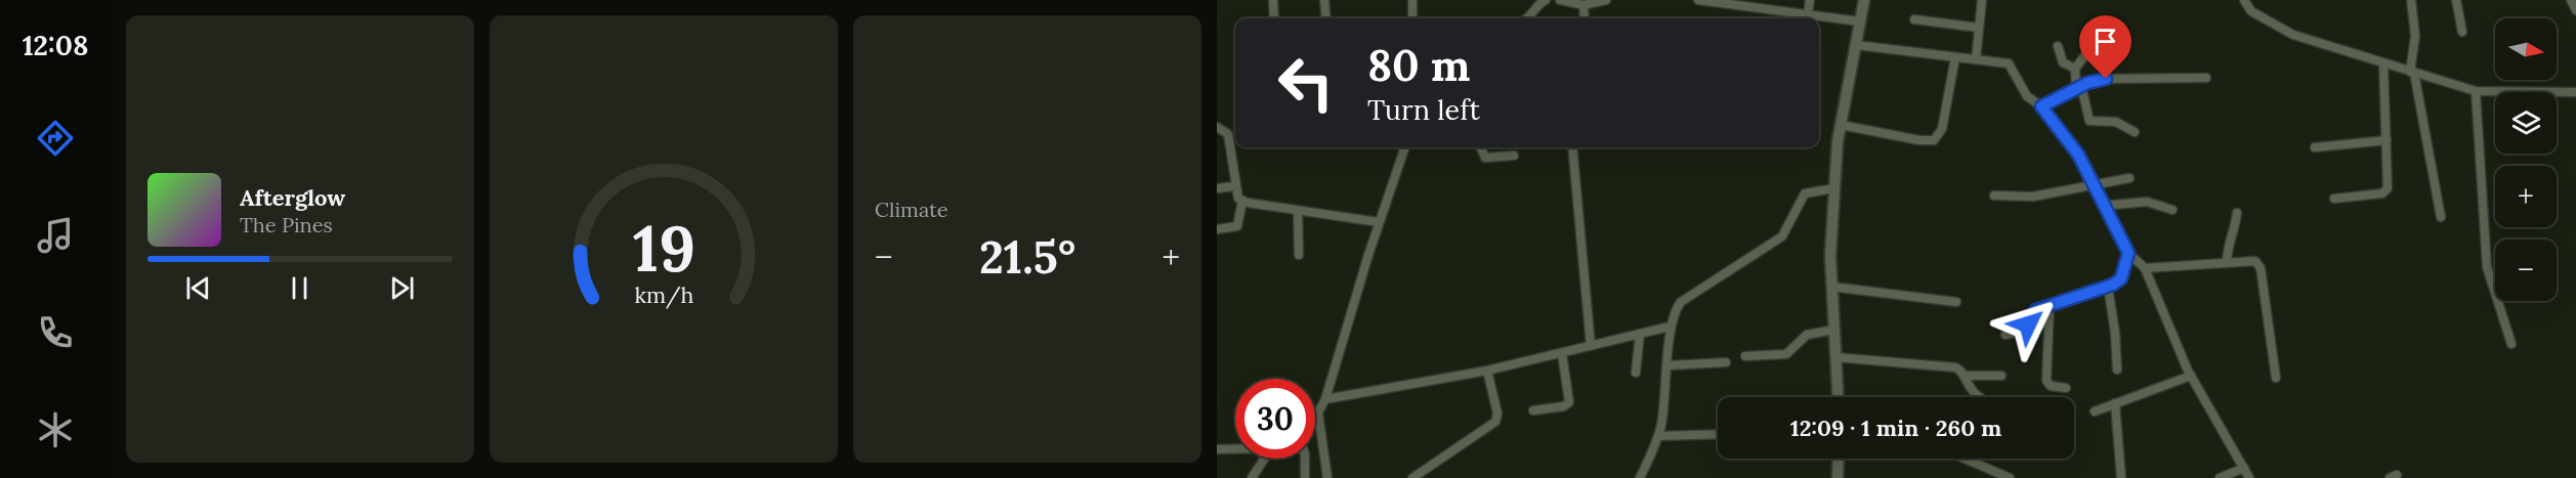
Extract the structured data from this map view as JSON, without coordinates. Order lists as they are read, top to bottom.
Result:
{
  "north": "right",
  "page": {
    "tabs": "12:08",
    "tile": "Climate",
    "map_buttons": ["+", "−"],
    "turn": ["80 m", "Turn left"],
    "song": ["Afterglow", "The Pines"],
    "heat": ["−", "21.5°", "+"],
    "limit": "30",
    "trip": "12:09 · 1 min · 260 m",
    "gauge": ["19", "km/h"]
  }
}
